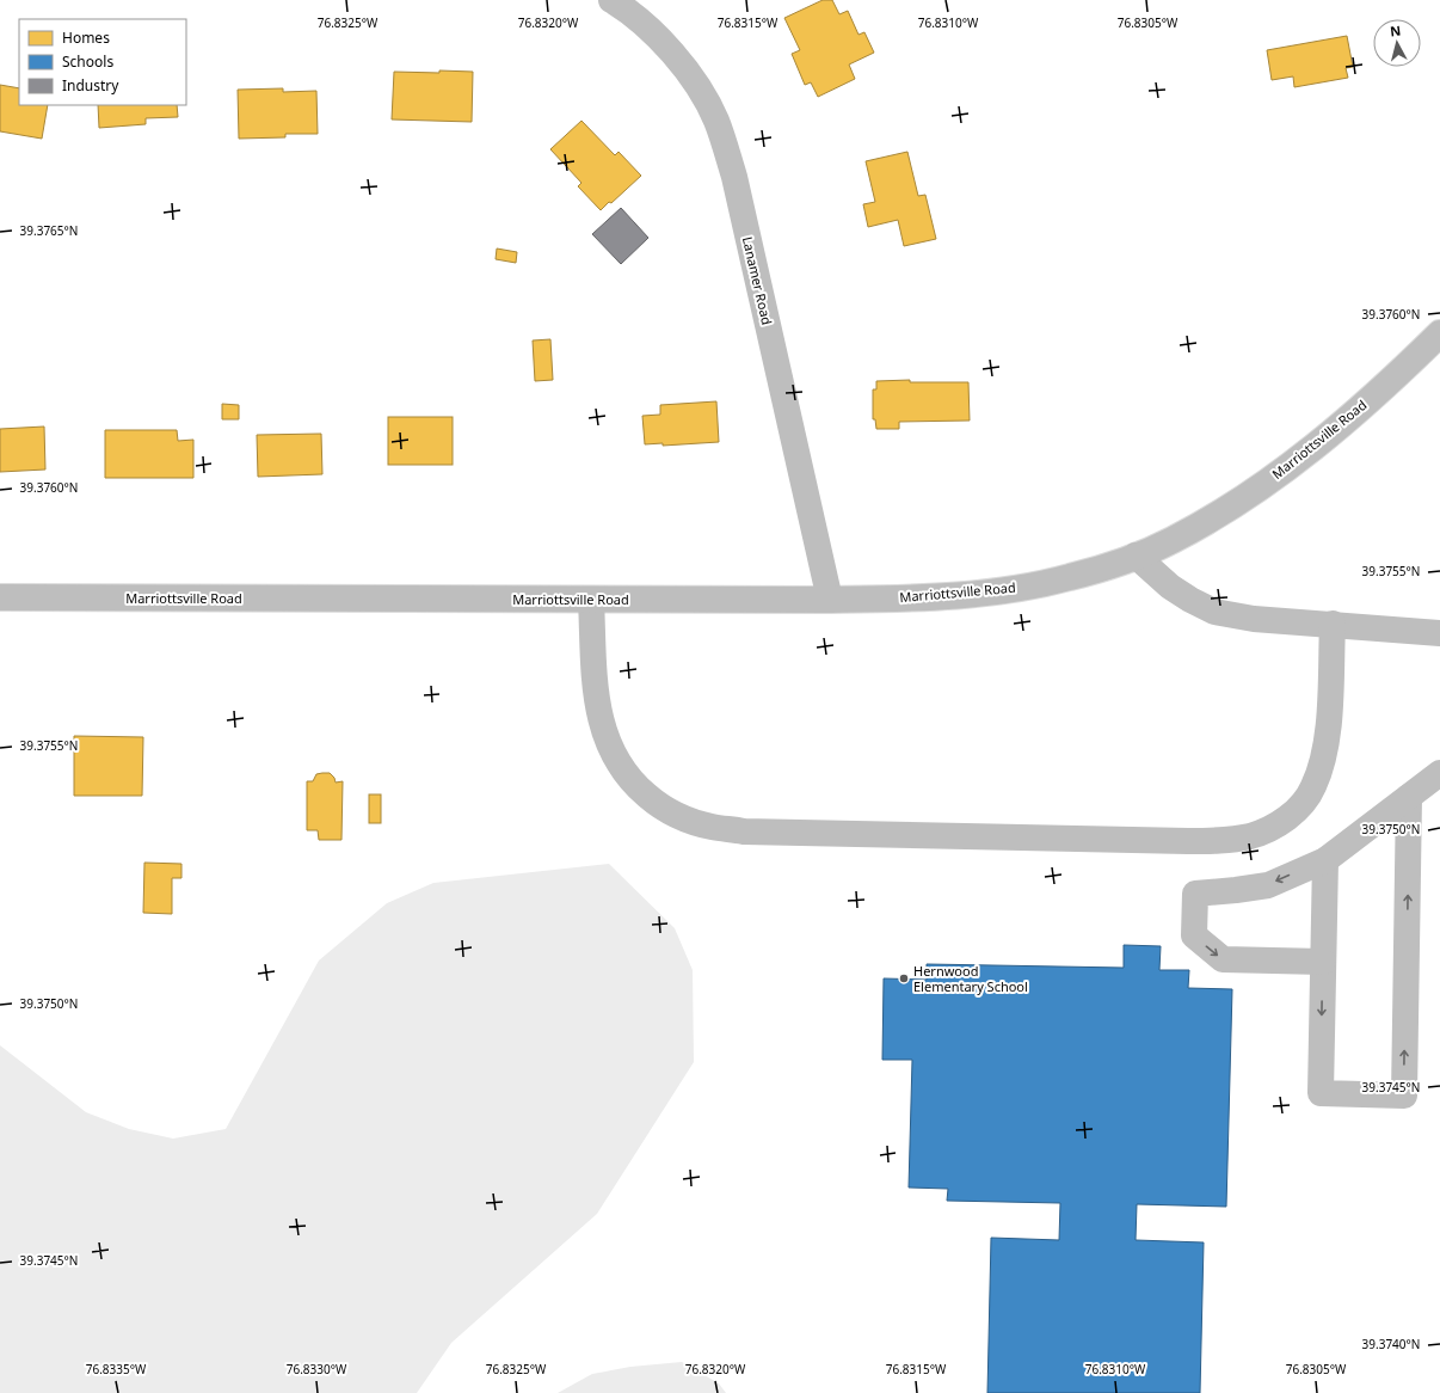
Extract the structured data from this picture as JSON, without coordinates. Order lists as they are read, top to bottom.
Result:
{
  "streets": {
    "main road": ["Lanamer Road", "Marriottsville Road"]
  },
  "crossings": [
    ["Lanamer Road", "Marriottsville Road"]
  ],
  "places": ["Hernwood Elementary School"],
  "legend": ["Homes", "Schools", "Industry"],
  "north": "top",
  "coordinates": [
    "76.8325°W",
    "76.8320°W",
    "76.8315°W",
    "76.8310°W",
    "76.8305°W",
    "39.3765°N",
    "39.3760°N",
    "39.3755°N",
    "39.3750°N",
    "39.3745°N",
    "39.3740°N",
    "76.8335°W",
    "76.8330°W"
  ]
}
